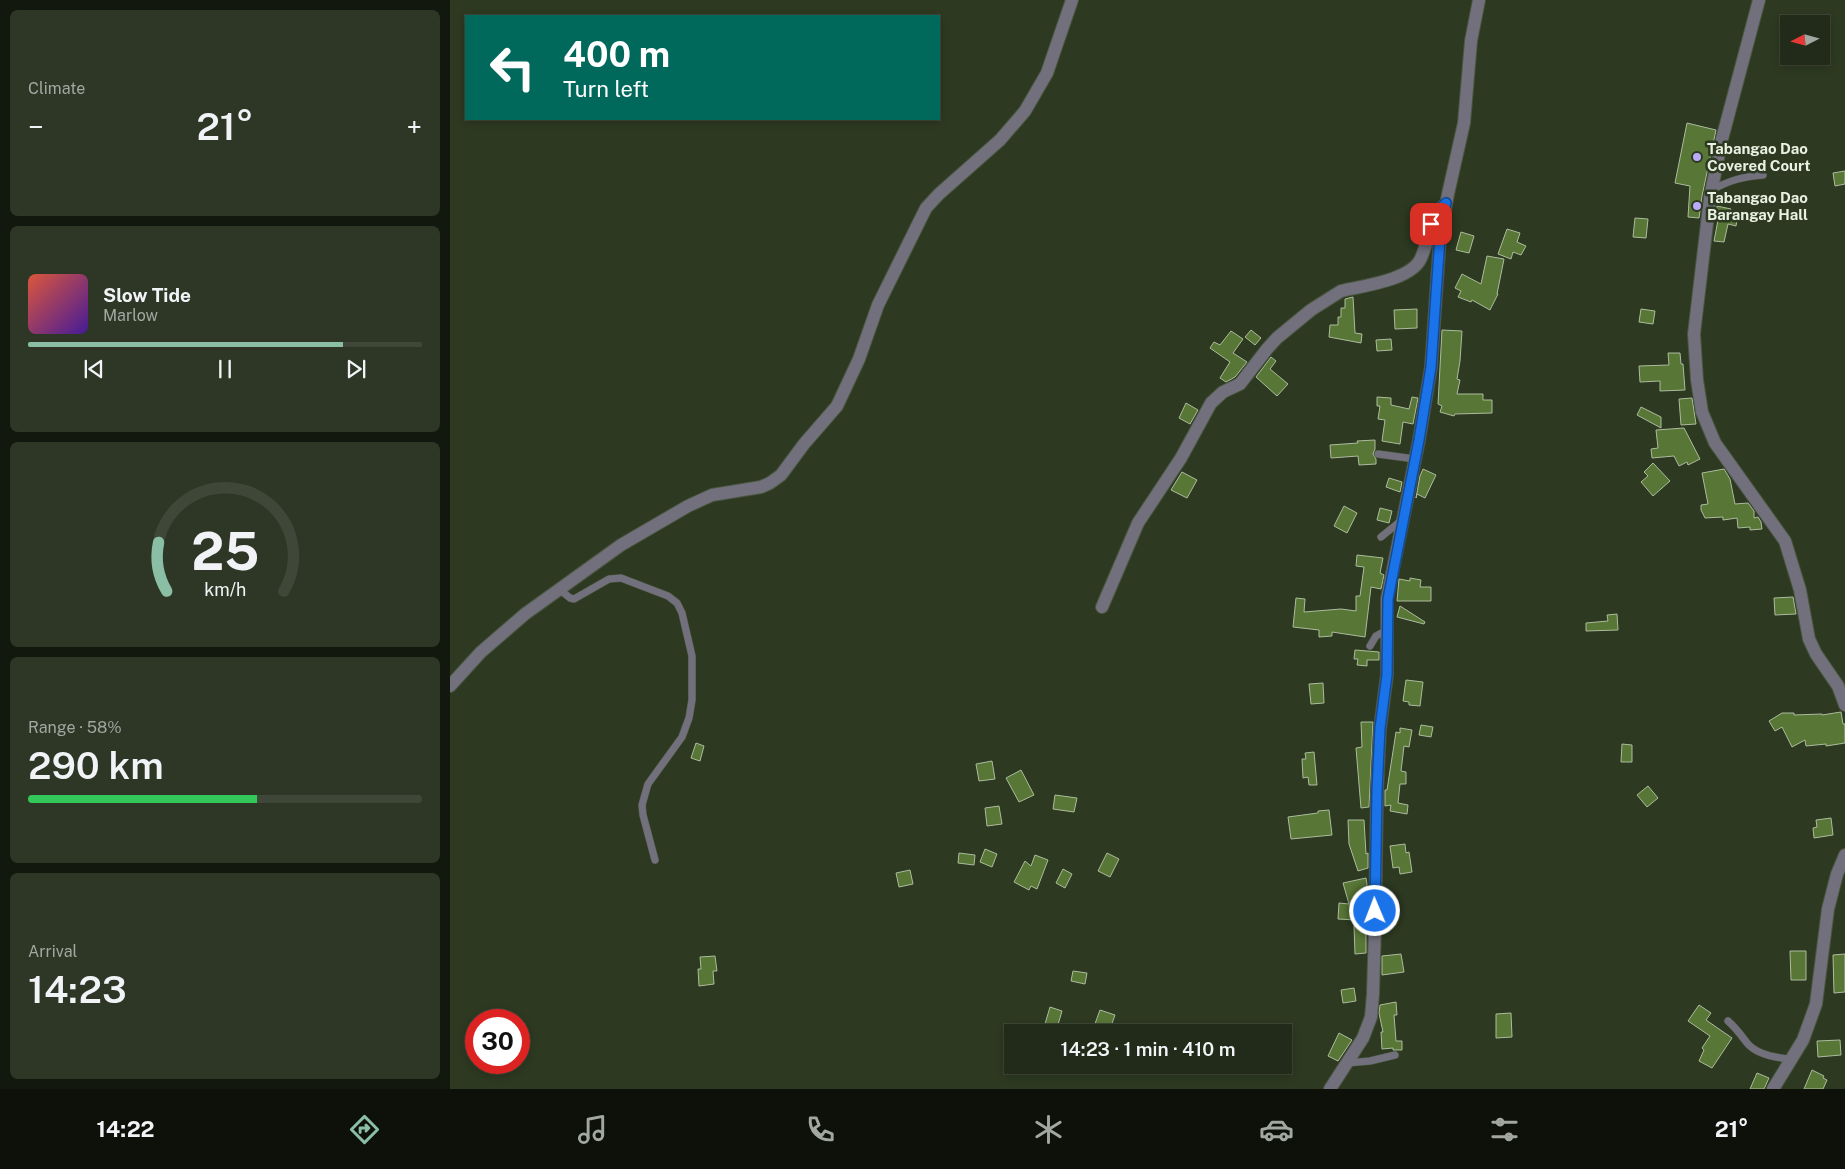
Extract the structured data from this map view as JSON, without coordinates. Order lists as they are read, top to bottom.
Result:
{
  "places": ["Tabangao Dao Covered Court", "Tabangao Dao Barangay Hall"],
  "north": "left",
  "page": {
    "tile": [
      "Climate",
      ["Range · 58%", "290 km"],
      ["Arrival", "14:23"]
    ],
    "turn": ["400 m", "Turn left"],
    "heat": ["−", "21°", "+"],
    "song": ["Slow Tide", "Marlow"],
    "limit": "30",
    "trip": "14:23 · 1 min · 410 m",
    "tabs": ["14:22", "21°"],
    "gauge": ["25", "km/h"]
  }
}
